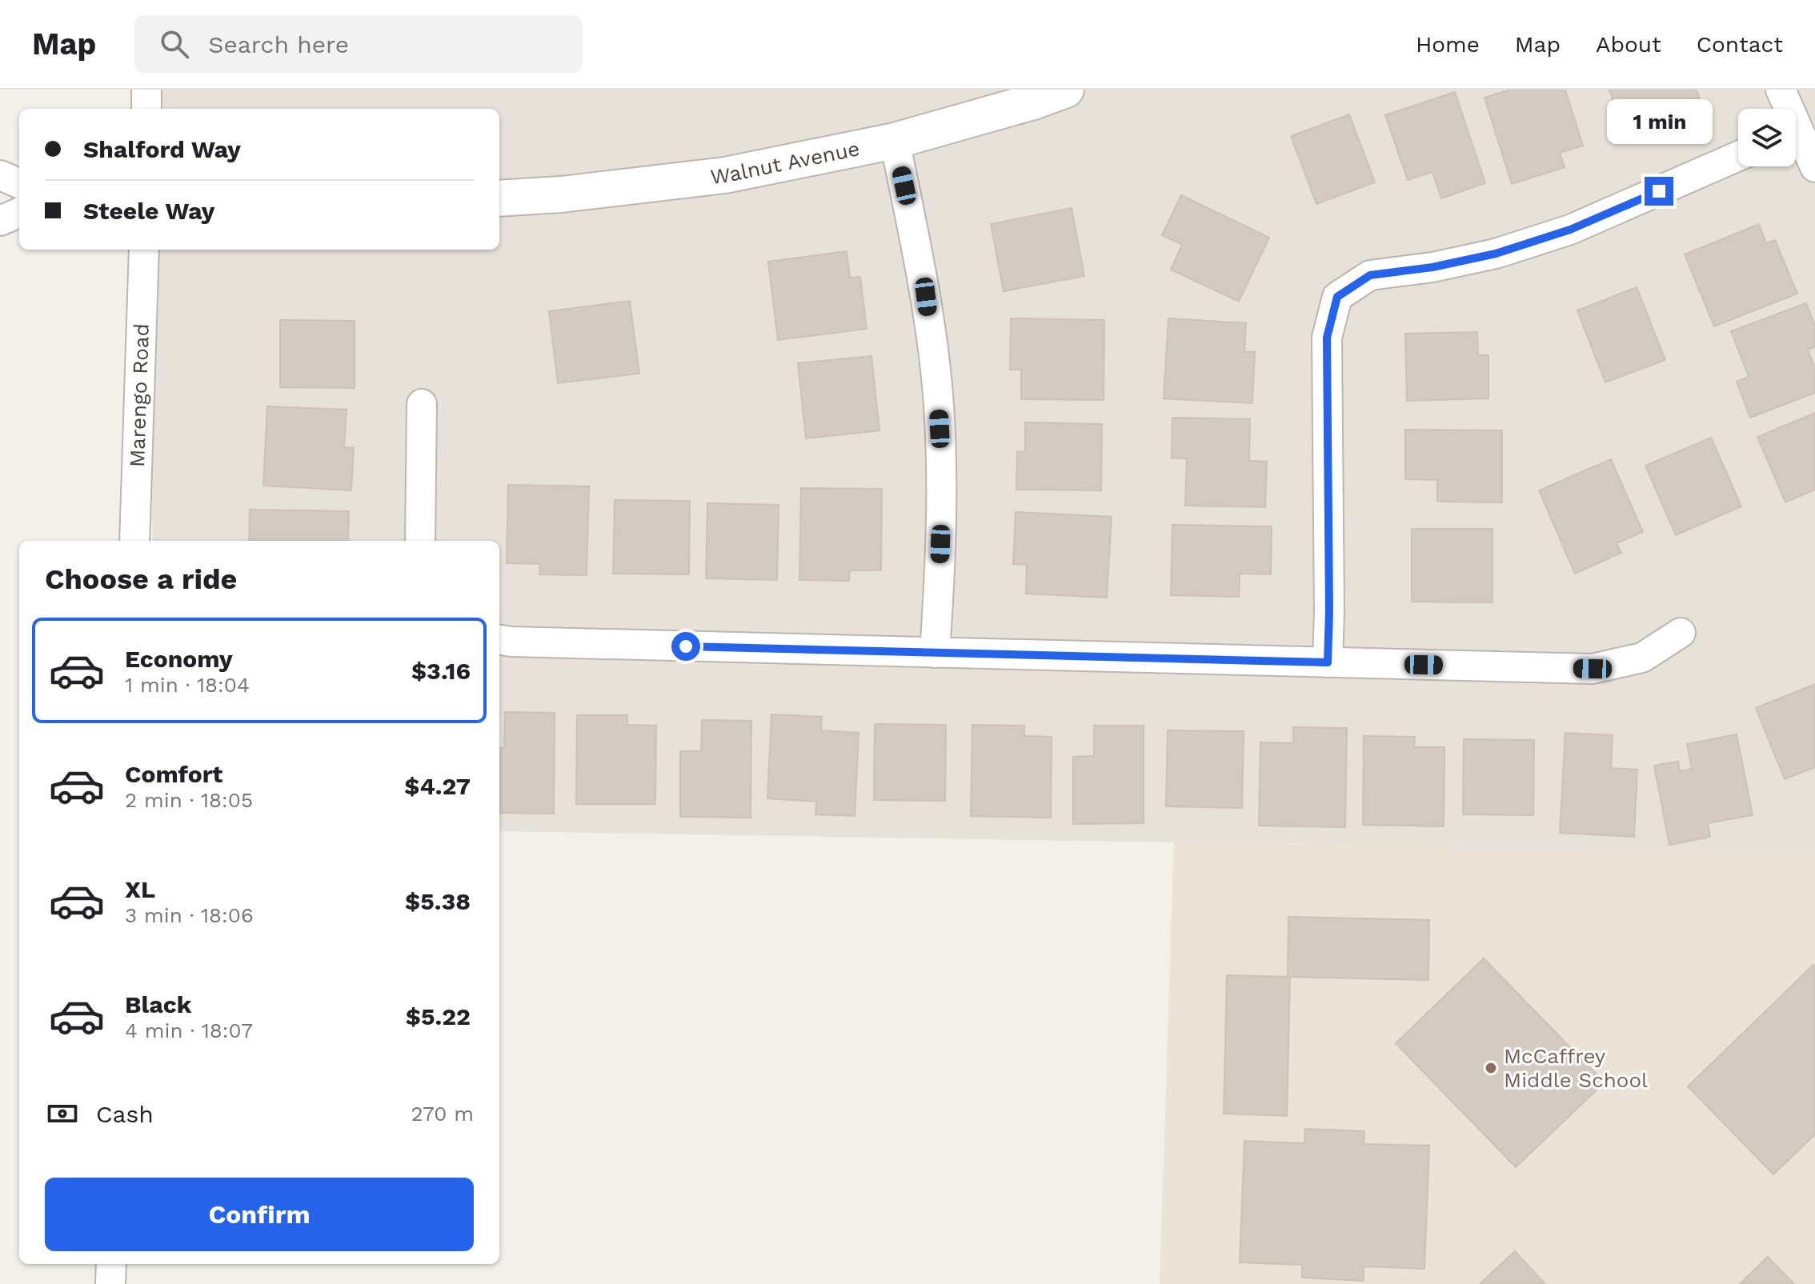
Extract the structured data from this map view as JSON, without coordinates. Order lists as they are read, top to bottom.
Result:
{
  "streets": {
    "street": ["Walnut Avenue", "Marengo Road"]
  },
  "places": ["McCaffrey Middle School"],
  "page": {
    "header": "Map",
    "search": "Search here",
    "nav": [
      "Home",
      "Map",
      "About",
      "Contact"
    ],
    "bubble": "1 min",
    "banner": ["Shalford Way", "Steele Way"],
    "heading": "Choose a ride",
    "list": [
      {
        "name": "Economy",
        "note": "1 min · 18:04",
        "value": "$3.16"
      },
      {
        "name": "Comfort",
        "note": "2 min · 18:05",
        "value": "$4.27"
      },
      {
        "name": "XL",
        "note": "3 min · 18:06",
        "value": "$5.38"
      },
      {
        "name": "Black",
        "note": "4 min · 18:07",
        "value": "$5.22"
      }
    ],
    "pay": ["Cash", "270 m"],
    "buttons": "Confirm"
  }
}
